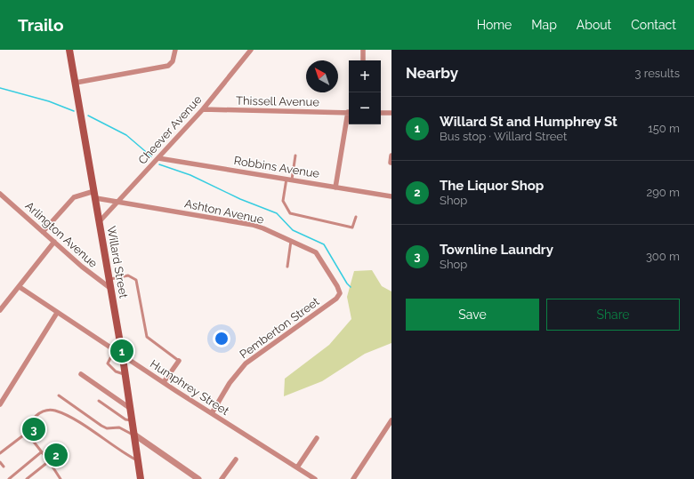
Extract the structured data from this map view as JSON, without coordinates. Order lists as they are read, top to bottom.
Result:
{
  "streets": {
    "main road": ["Willard Street"],
    "street": [
      "Thissell Avenue",
      "Cheever Avenue",
      "Robbins Avenue",
      "Ashton Avenue",
      "Arlington Avenue",
      "Pemberton Street",
      "Humphrey Street"
    ]
  },
  "crossings": [
    ["Thissell Avenue", "Cheever Avenue"],
    ["Cheever Avenue", "Robbins Avenue"],
    ["Cheever Avenue", "Ashton Avenue"],
    ["Cheever Avenue", "Willard Street"],
    ["Ashton Avenue", "Willard Street"],
    ["Ashton Avenue", "Pemberton Street"],
    ["Arlington Avenue", "Willard Street"],
    ["Willard Street", "Humphrey Street"],
    ["Pemberton Street", "Humphrey Street"]
  ],
  "north": "top left",
  "page": {
    "header": "Trailo",
    "nav": [
      "Home",
      "Map",
      "About",
      "Contact"
    ],
    "heading": ["Nearby", "3 results"],
    "map_buttons": ["+", "−"],
    "list": [
      {
        "mark": "1",
        "name": "Willard St and Humphrey St",
        "note": "Bus stop · Willard Street",
        "value": "150 m"
      },
      {
        "mark": "2",
        "name": "The Liquor Shop",
        "note": "Shop",
        "value": "290 m"
      },
      {
        "mark": "3",
        "name": "Townline Laundry",
        "note": "Shop",
        "value": "300 m"
      }
    ],
    "buttons": ["Save", "Share"],
    "pins": ["1", "3", "2"]
  }
}
